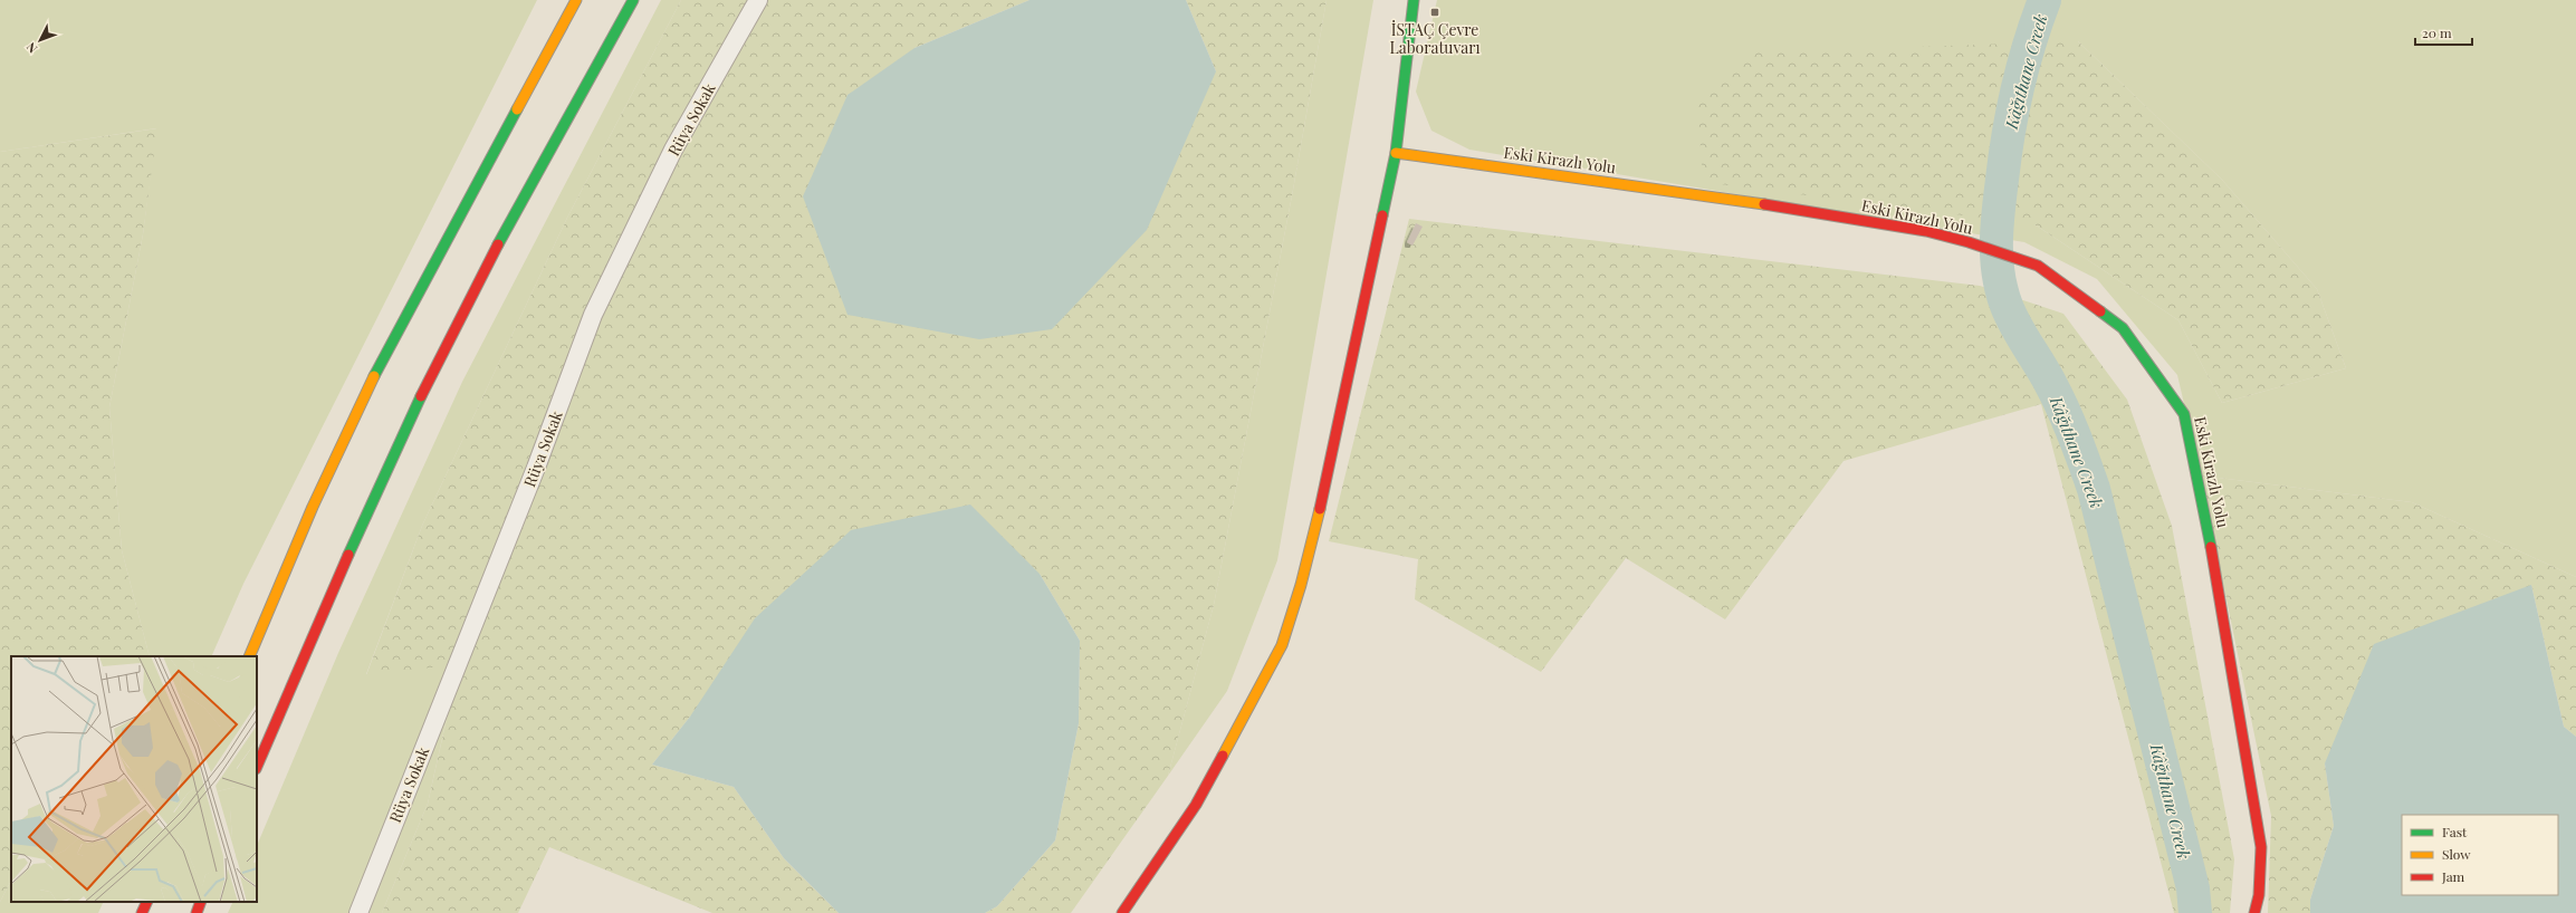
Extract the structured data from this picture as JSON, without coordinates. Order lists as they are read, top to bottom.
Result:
{
  "streets": {
    "main road": ["Eski Kirazlı Yolu"],
    "street": ["Rüya Sokak"]
  },
  "water": ["Kâğıthane Creek"],
  "places": {
    "transit": ["İSTAÇ Çevre Laboratuvarı"]
  },
  "legend": ["Fast", "Slow", "Jam"],
  "scale_bar": "20 m",
  "north": "bottom left"
}
